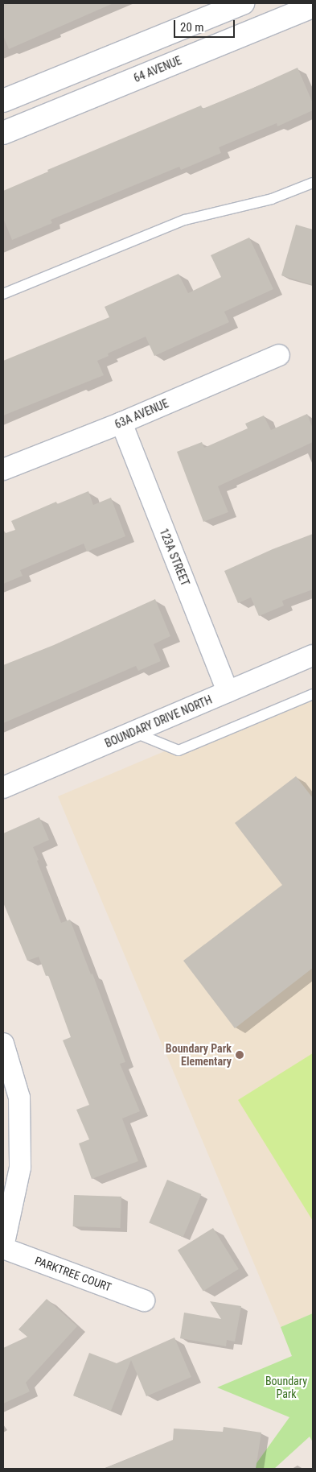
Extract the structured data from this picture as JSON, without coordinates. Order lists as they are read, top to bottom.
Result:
{
  "streets": {
    "main road": ["64 AVENUE"],
    "street": [
      "63A AVENUE",
      "123A STREET",
      "BOUNDARY DRIVE NORTH",
      "PARKTREE COURT"
    ]
  },
  "crossings": [
    ["63A AVENUE", "123A STREET"],
    ["123A STREET", "BOUNDARY DRIVE NORTH"]
  ],
  "parks": ["Boundary Park"],
  "places": ["Boundary Park Elementary"],
  "scale_bar": "20 m"
}
